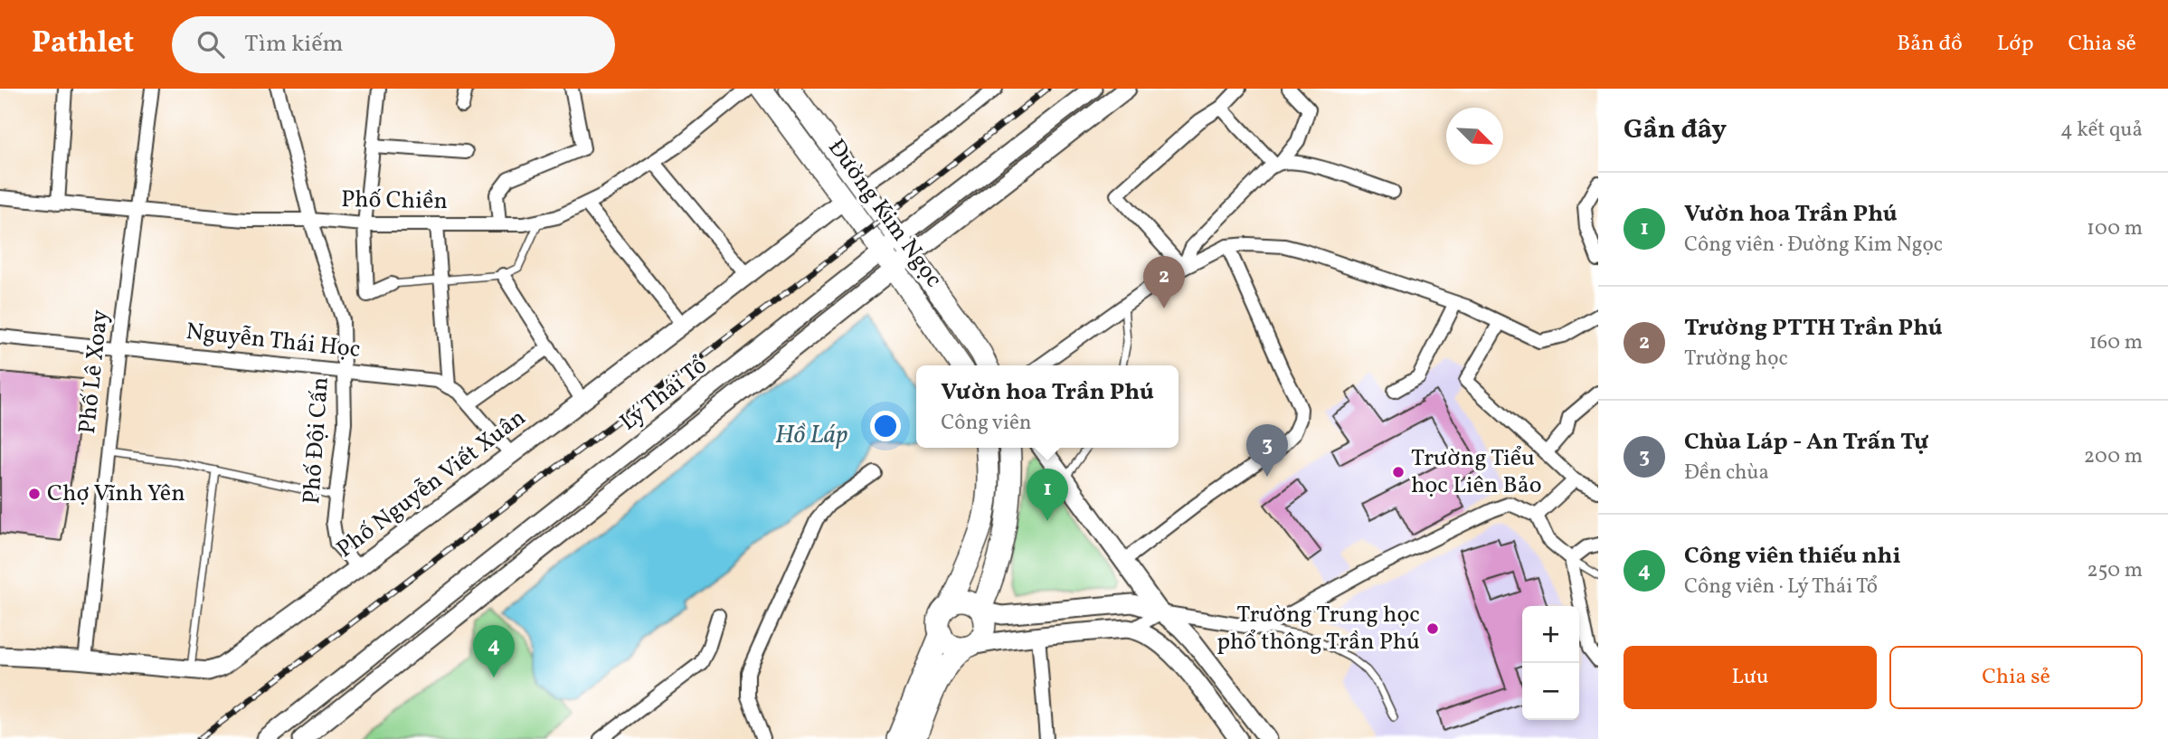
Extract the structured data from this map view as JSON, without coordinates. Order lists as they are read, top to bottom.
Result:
{
  "streets": {
    "main road": ["Đường Kim Ngọc", "Lý Thái Tổ", "Phố Nguyễn Viết Xuân"],
    "street": [
      "Phố Chiền",
      "Nguyễn Thái Học",
      "Phố Lê Xoay",
      "Phố Đội Cấn"
    ]
  },
  "crossings": [
    ["Phố Chiền", "Phố Lê Xoay"],
    ["Phố Chiền", "Phố Đội Cấn"],
    ["Đường Kim Ngọc", "Lý Thái Tổ"],
    ["Đường Kim Ngọc", "Phố Nguyễn Viết Xuân"],
    ["Nguyễn Thái Học", "Phố Lê Xoay"],
    ["Nguyễn Thái Học", "Phố Đội Cấn"],
    ["Nguyễn Thái Học", "Phố Nguyễn Viết Xuân"],
    ["Phố Lê Xoay", "Phố Nguyễn Viết Xuân"],
    ["Phố Đội Cấn", "Phố Nguyễn Viết Xuân"]
  ],
  "water": ["Hồ Láp"],
  "places": ["Trường Tiểu học Liên Bảo", "Chợ Vĩnh Yên", "Trường Trung học phổ thông Trần Phú"],
  "north": "bottom right",
  "page": {
    "header": "Pathlet",
    "search": "Tìm kiếm",
    "nav": ["Bản đồ", "Lớp", "Chia sẻ"],
    "heading": ["Gần đây", "4 kết quả"],
    "list": [
      {
        "mark": "1",
        "name": "Vườn hoa Trần Phú",
        "note": "Công viên · Đường Kim Ngọc",
        "value": "100 m"
      },
      {
        "mark": "2",
        "name": "Trường PTTH Trần Phú",
        "note": "Trường học",
        "value": "160 m"
      },
      {
        "mark": "3",
        "name": "Chùa Láp - An Trấn Tự",
        "note": "Đền chùa",
        "value": "200 m"
      },
      {
        "mark": "4",
        "name": "Công viên thiếu nhi",
        "note": "Công viên · Lý Thái Tổ",
        "value": "250 m"
      }
    ],
    "pins": [
      "2",
      "3",
      "1",
      "4"
    ],
    "popup": ["Vườn hoa Trần Phú", "Công viên"],
    "map_buttons": ["+", "−"],
    "buttons": ["Lưu", "Chia sẻ"]
  }
}
